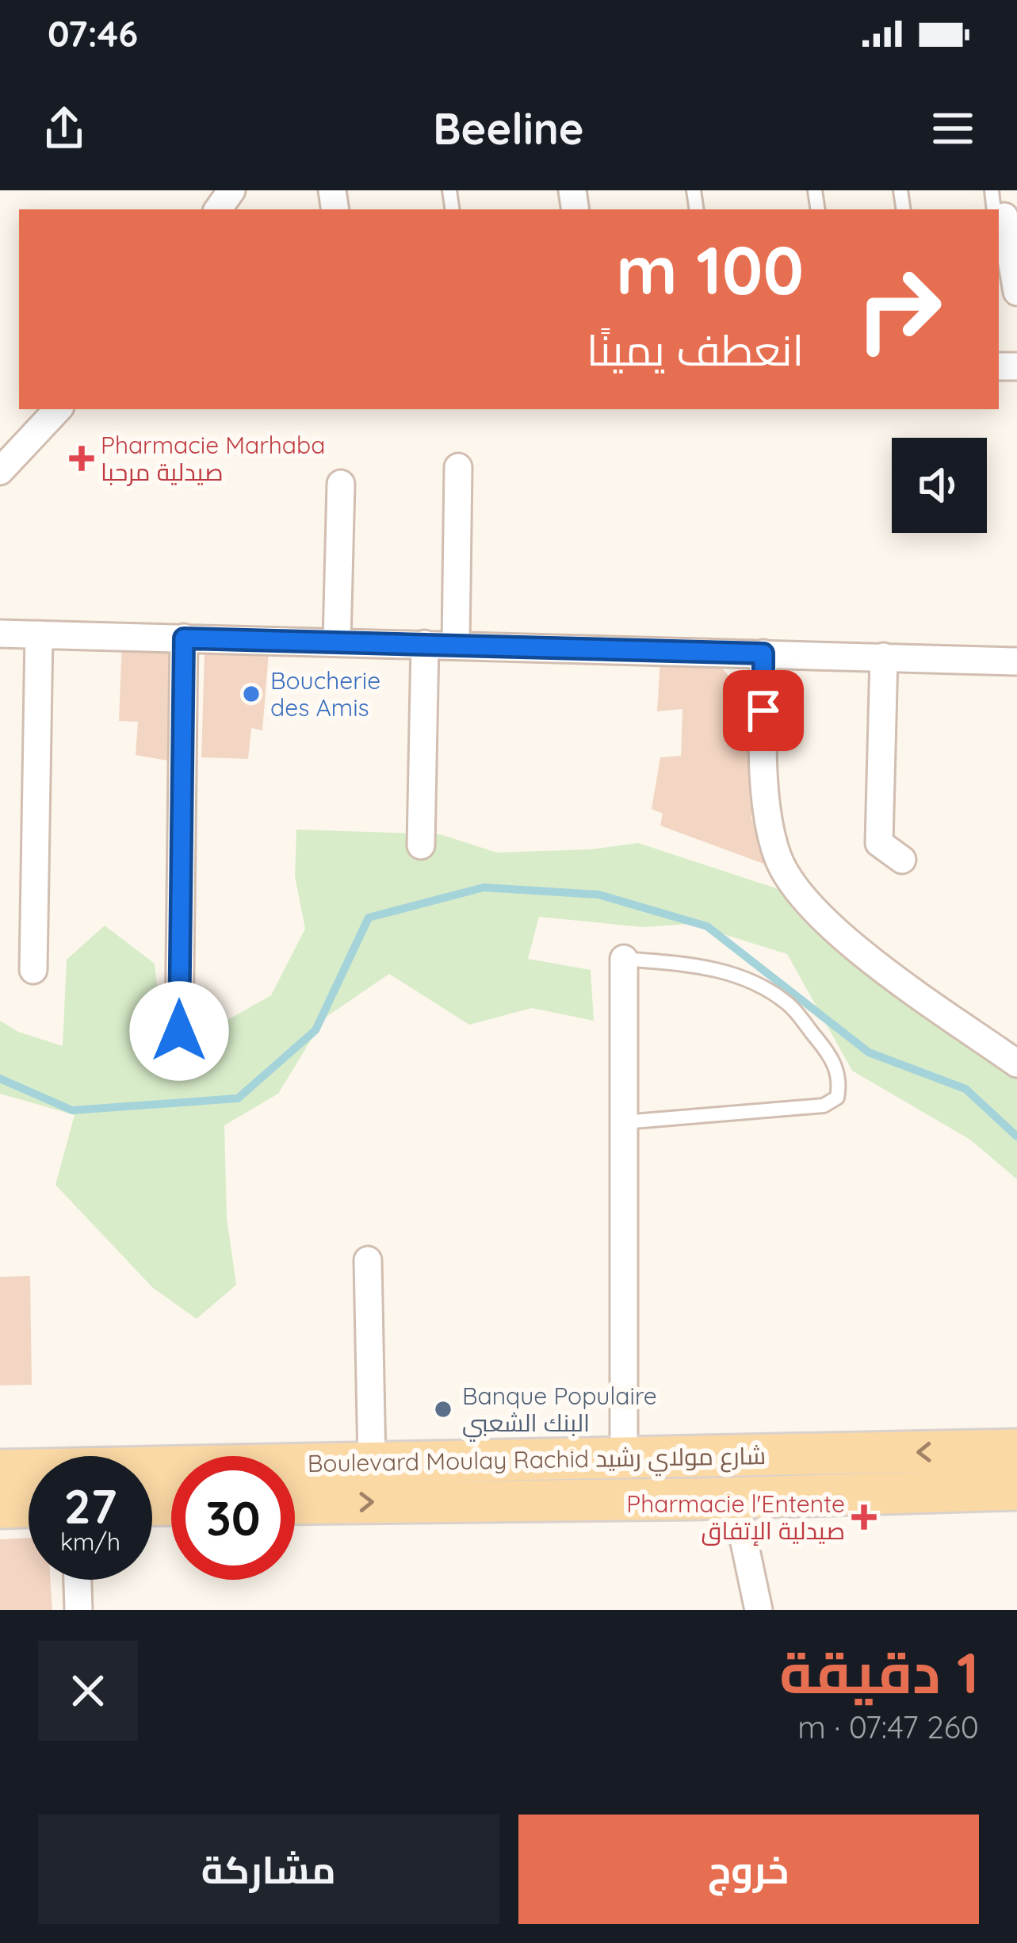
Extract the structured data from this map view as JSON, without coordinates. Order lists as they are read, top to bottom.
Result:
{
  "streets": {
    "main road": ["Boulevard Moulay Rachid شارع مولاي رشيد"]
  },
  "places": {
    "health": ["Pharmacie Marhaba صيدلية مرحبا", "Pharmacie l'Entente صيدلية الإتفاق"],
    "other": ["Boucherie des Amis", "Banque Populaire البنك الشعبي"]
  },
  "page": {
    "status": "07:46",
    "header": "Beeline",
    "turn": ["100 m", "انعطف يمينًا"],
    "speed": "27 km/h",
    "limit": "30",
    "heading": ["1 دقيقة", "260 m · 07:47"],
    "buttons": ["خروج", "مشاركة"]
  }
}
